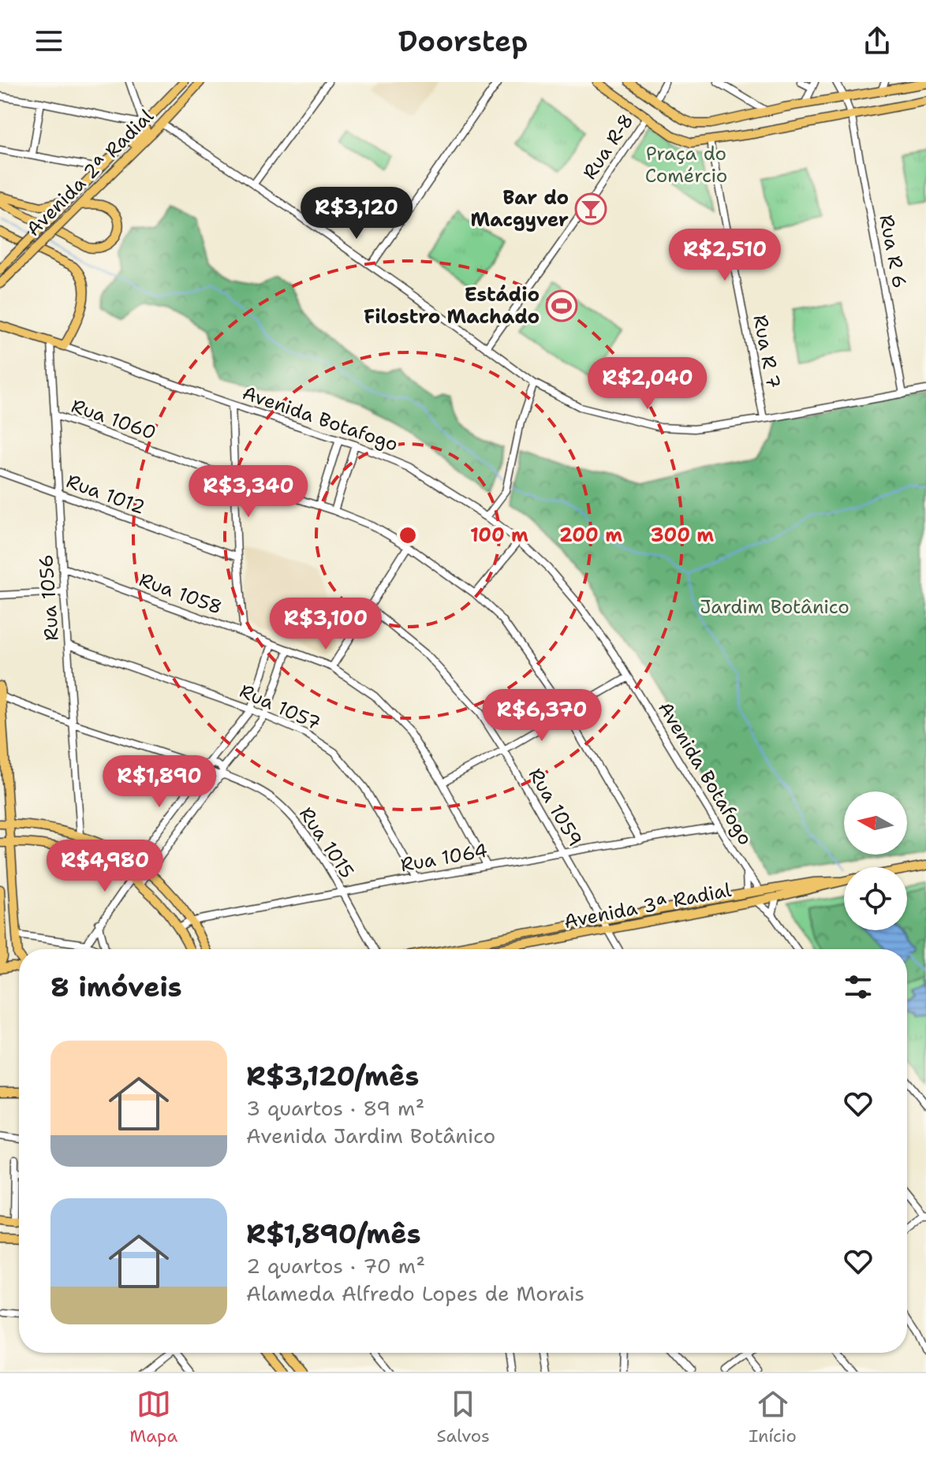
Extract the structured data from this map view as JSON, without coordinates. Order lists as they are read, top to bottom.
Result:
{
  "streets": {
    "main road": ["Avenida 2ª Radial", "Avenida Botafogo", "Avenida 3ª Radial"],
    "street": [
      "Rua R-8",
      "Rua R 6",
      "Rua R 7",
      "Rua 1060",
      "Rua 1012",
      "Rua 1058",
      "Rua 1056",
      "Rua 1057",
      "Rua 1059",
      "Rua 1015",
      "Rua 1064"
    ]
  },
  "crossings": [
    ["Avenida Botafogo", "Rua 1056"],
    ["Avenida Botafogo", "Rua 1064"],
    ["Avenida Botafogo", "Avenida 3ª Radial"],
    ["Rua 1060", "Rua 1056"],
    ["Rua 1060", "Rua 1064"],
    ["Rua 1012", "Rua 1056"],
    ["Rua 1058", "Rua 1056"],
    ["Rua 1058", "Rua 1064"],
    ["Rua 1056", "Rua 1057"],
    ["Rua 1057", "Rua 1064"],
    ["Rua 1059", "Rua 1064"],
    ["Rua 1059", "Avenida 3ª Radial"],
    ["Rua 1015", "Rua 1064"]
  ],
  "parks": ["Praça do Comércio", "Jardim Botânico"],
  "places": {
    "bar": ["Bar do Macgyver"],
    "sports": ["Estádio Filostro Machado"]
  },
  "north": "left",
  "page": {
    "header": "Doorstep",
    "price": [
      "R$3,120",
      "R$2,510",
      "R$2,040",
      "R$3,340",
      "R$3,100",
      "R$6,370",
      "R$1,890",
      "R$4,980"
    ],
    "heading": "8 imóveis",
    "list": [
      {
        "name": "R$3,120/mês",
        "note": "3 quartos · 89 m² · Avenida Jardim Botânico"
      },
      {
        "name": "R$1,890/mês",
        "note": "2 quartos · 70 m² · Alameda Alfredo Lopes de Morais"
      }
    ],
    "tabs": ["Mapa", "Salvos", "Início"]
  },
  "rings": ["100 m", "200 m", "300 m"]
}
